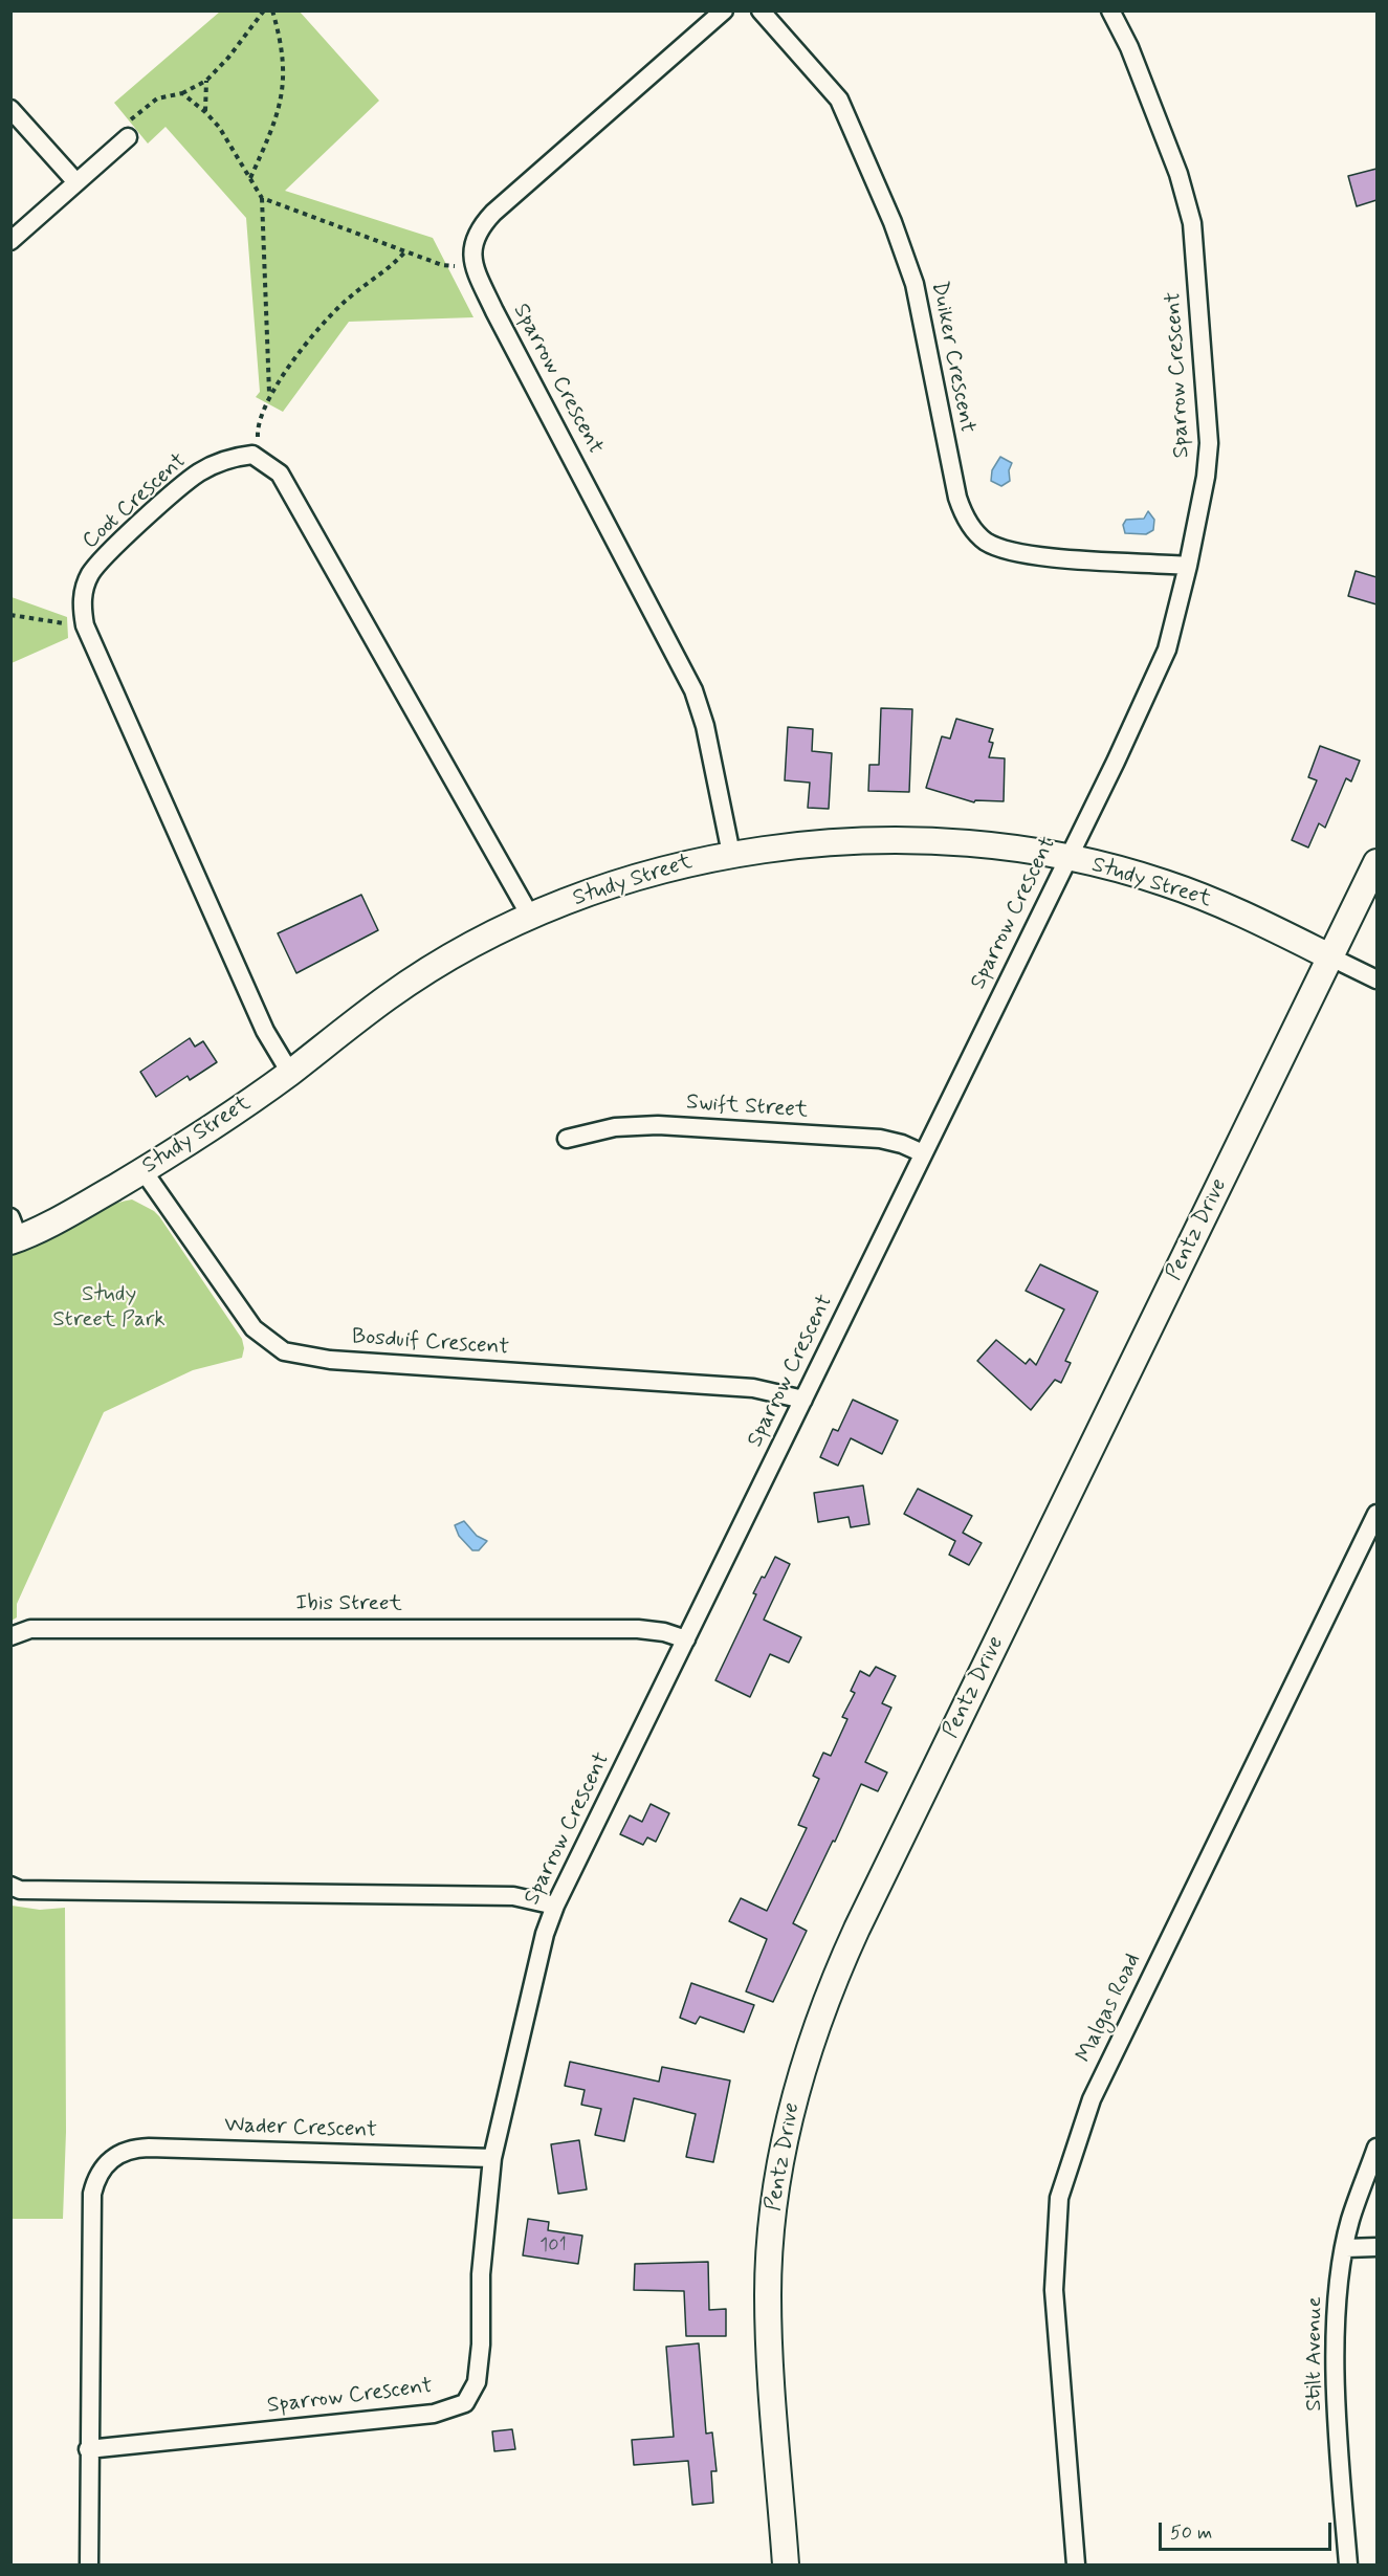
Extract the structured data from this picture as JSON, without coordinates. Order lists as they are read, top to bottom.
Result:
{
  "streets": {
    "street": [
      "Duiker Crescent",
      "Sparrow Crescent",
      "Coot Crescent",
      "Study Street",
      "Swift Street",
      "Pentz Drive",
      "Bosduif Crescent",
      "Ibis Street",
      "Malgas Road",
      "Wader Crescent",
      "Stilt Avenue"
    ]
  },
  "crossings": [
    ["Duiker Crescent", "Sparrow Crescent"],
    ["Sparrow Crescent", "Study Street"],
    ["Sparrow Crescent", "Swift Street"],
    ["Sparrow Crescent", "Bosduif Crescent"],
    ["Sparrow Crescent", "Ibis Street"],
    ["Sparrow Crescent", "Wader Crescent"],
    ["Coot Crescent", "Study Street"],
    ["Study Street", "Pentz Drive"],
    ["Study Street", "Bosduif Crescent"]
  ],
  "parks": ["Study Street Park"],
  "house_numbers": ["101"],
  "scale_bar": "50 m"
}
